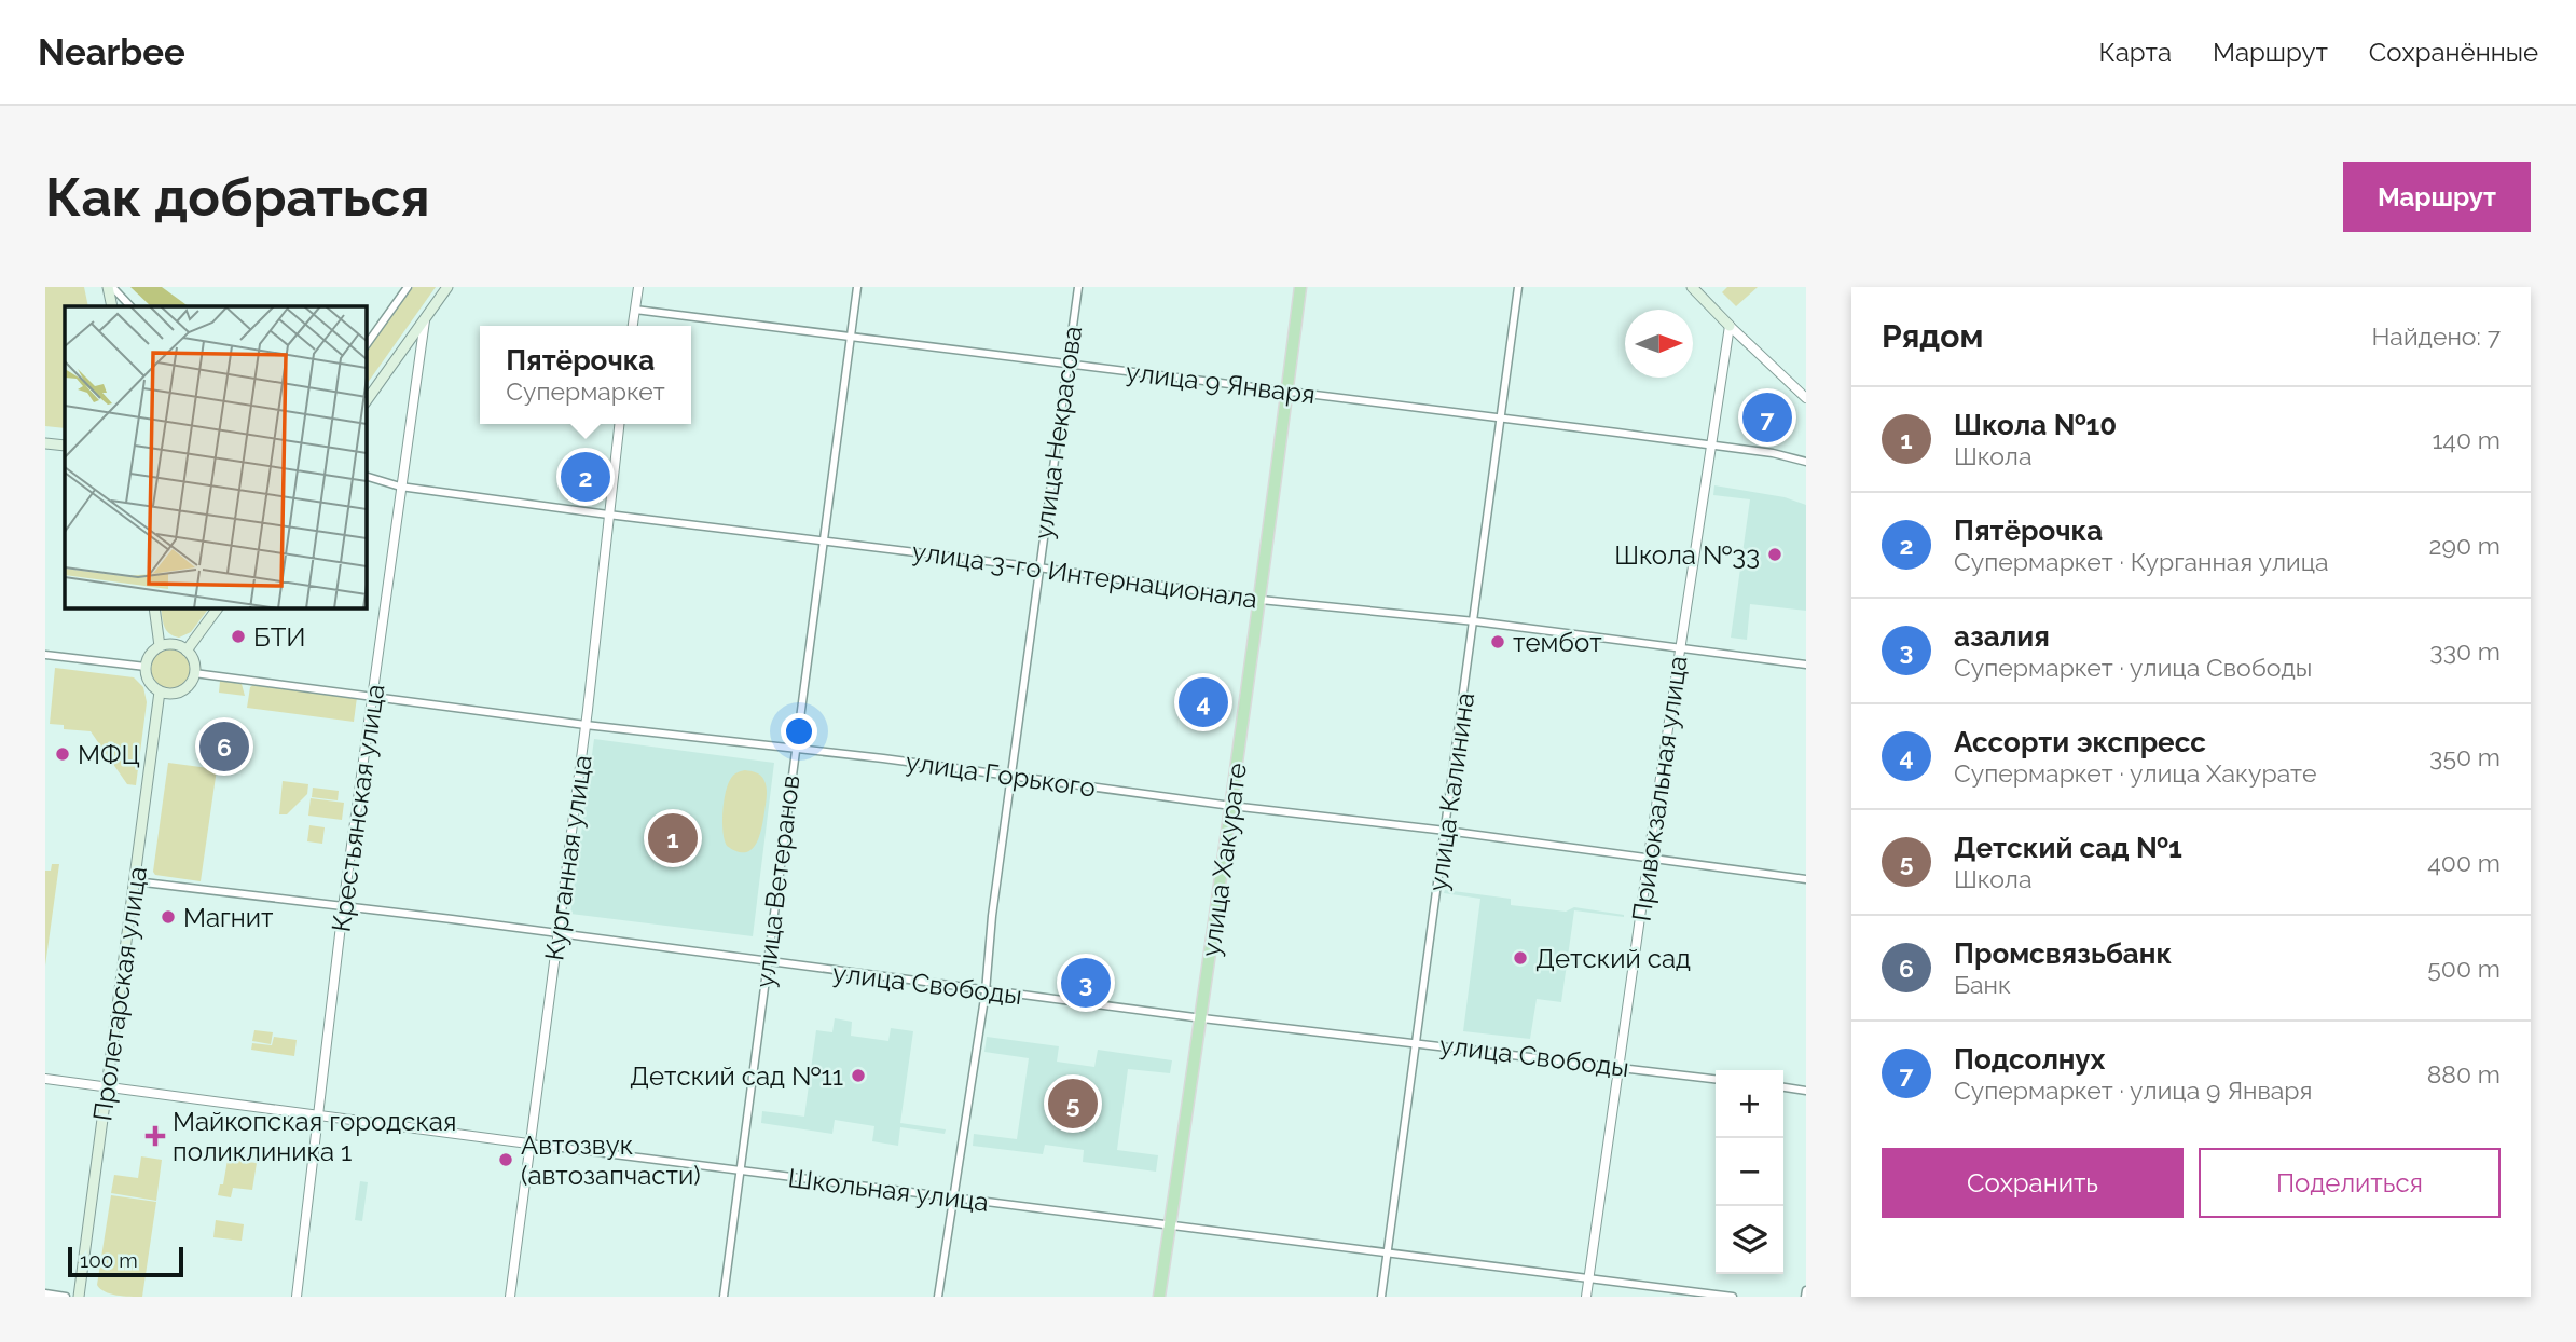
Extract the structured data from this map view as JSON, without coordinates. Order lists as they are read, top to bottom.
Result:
{
  "streets": {
    "main road": ["улица Хакурате", "Пролетарская улица"],
    "street": [
      "улица 9 Января",
      "улица Некрасова",
      "улица 3-го Интернационала",
      "улица Горького",
      "Привокзальная улица",
      "улица Калинина",
      "Крестьянская улица",
      "Курганная улица",
      "улица Ветеранов",
      "улица Свободы",
      "Школьная улица"
    ]
  },
  "crossings": [
    ["улица 9 Января", "улица Некрасова"],
    ["улица 9 Января", "Привокзальная улица"],
    ["улица 9 Января", "улица Калинина"],
    ["улица 9 Января", "улица Хакурате"],
    ["улица 9 Января", "улица Ветеранов"],
    ["улица Некрасова", "улица 3-го Интернационала"],
    ["улица Некрасова", "улица Горького"],
    ["улица Некрасова", "улица Свободы"],
    ["улица Некрасова", "Школьная улица"],
    ["улица 3-го Интернационала", "Привокзальная улица"],
    ["улица 3-го Интернационала", "улица Калинина"],
    ["улица 3-го Интернационала", "Крестьянская улица"],
    ["улица 3-го Интернационала", "Курганная улица"],
    ["улица 3-го Интернационала", "улица Хакурате"],
    ["улица 3-го Интернационала", "улица Ветеранов"],
    ["улица Горького", "Привокзальная улица"],
    ["улица Горького", "улица Калинина"],
    ["улица Горького", "Крестьянская улица"],
    ["улица Горького", "Курганная улица"],
    ["улица Горького", "улица Хакурате"],
    ["улица Горького", "улица Ветеранов"],
    ["улица Горького", "Пролетарская улица"],
    ["Привокзальная улица", "улица Свободы"],
    ["Привокзальная улица", "Школьная улица"],
    ["улица Калинина", "улица Свободы"],
    ["улица Калинина", "Школьная улица"],
    ["Крестьянская улица", "улица Свободы"],
    ["Крестьянская улица", "Школьная улица"],
    ["Курганная улица", "улица Свободы"],
    ["Курганная улица", "Школьная улица"],
    ["улица Хакурате", "улица Свободы"],
    ["улица Хакурате", "Школьная улица"],
    ["улица Ветеранов", "улица Свободы"],
    ["улица Ветеранов", "Школьная улица"],
    ["улица Свободы", "Пролетарская улица"],
    ["Пролетарская улица", "Школьная улица"]
  ],
  "places": {
    "other": [
      "Школа №33",
      "БТИ",
      "тембот",
      "МФЦ",
      "Магнит",
      "Детский сад",
      "Детский сад №11",
      "Автозвук (автозапчасти)"
    ],
    "health": ["Майкопская городская поликлиника 1"]
  },
  "scale_bar": "100 m",
  "north": "right",
  "page": {
    "header": "Nearbee",
    "nav": ["Карта", "Маршрут", "Сохранённые"],
    "buttons": [
      "Маршрут",
      ["Сохранить", "Поделиться"]
    ],
    "title": "Как добраться",
    "heading": ["Рядом", "Найдено: 7"],
    "popup": ["Пятёрочка", "Супермаркет"],
    "list": [
      {
        "mark": "1",
        "name": "Школа №10",
        "note": "Школа",
        "value": "140 m"
      },
      {
        "mark": "2",
        "name": "Пятёрочка",
        "note": "Супермаркет · Курганная улица",
        "value": "290 m"
      },
      {
        "mark": "3",
        "name": "азалия",
        "note": "Супермаркет · улица Свободы",
        "value": "330 m"
      },
      {
        "mark": "4",
        "name": "Ассорти экспресс",
        "note": "Супермаркет · улица Хакурате",
        "value": "350 m"
      },
      {
        "mark": "5",
        "name": "Детский сад №1",
        "note": "Школа",
        "value": "400 m"
      },
      {
        "mark": "6",
        "name": "Промсвязьбанк",
        "note": "Банк",
        "value": "500 m"
      },
      {
        "mark": "7",
        "name": "Подсолнух",
        "note": "Супермаркет · улица 9 Января",
        "value": "880 m"
      }
    ],
    "pins": [
      "7",
      "2",
      "4",
      "6",
      "1",
      "3",
      "5"
    ],
    "map_buttons": ["+", "−"],
    "scale": "100 m"
  }
}
